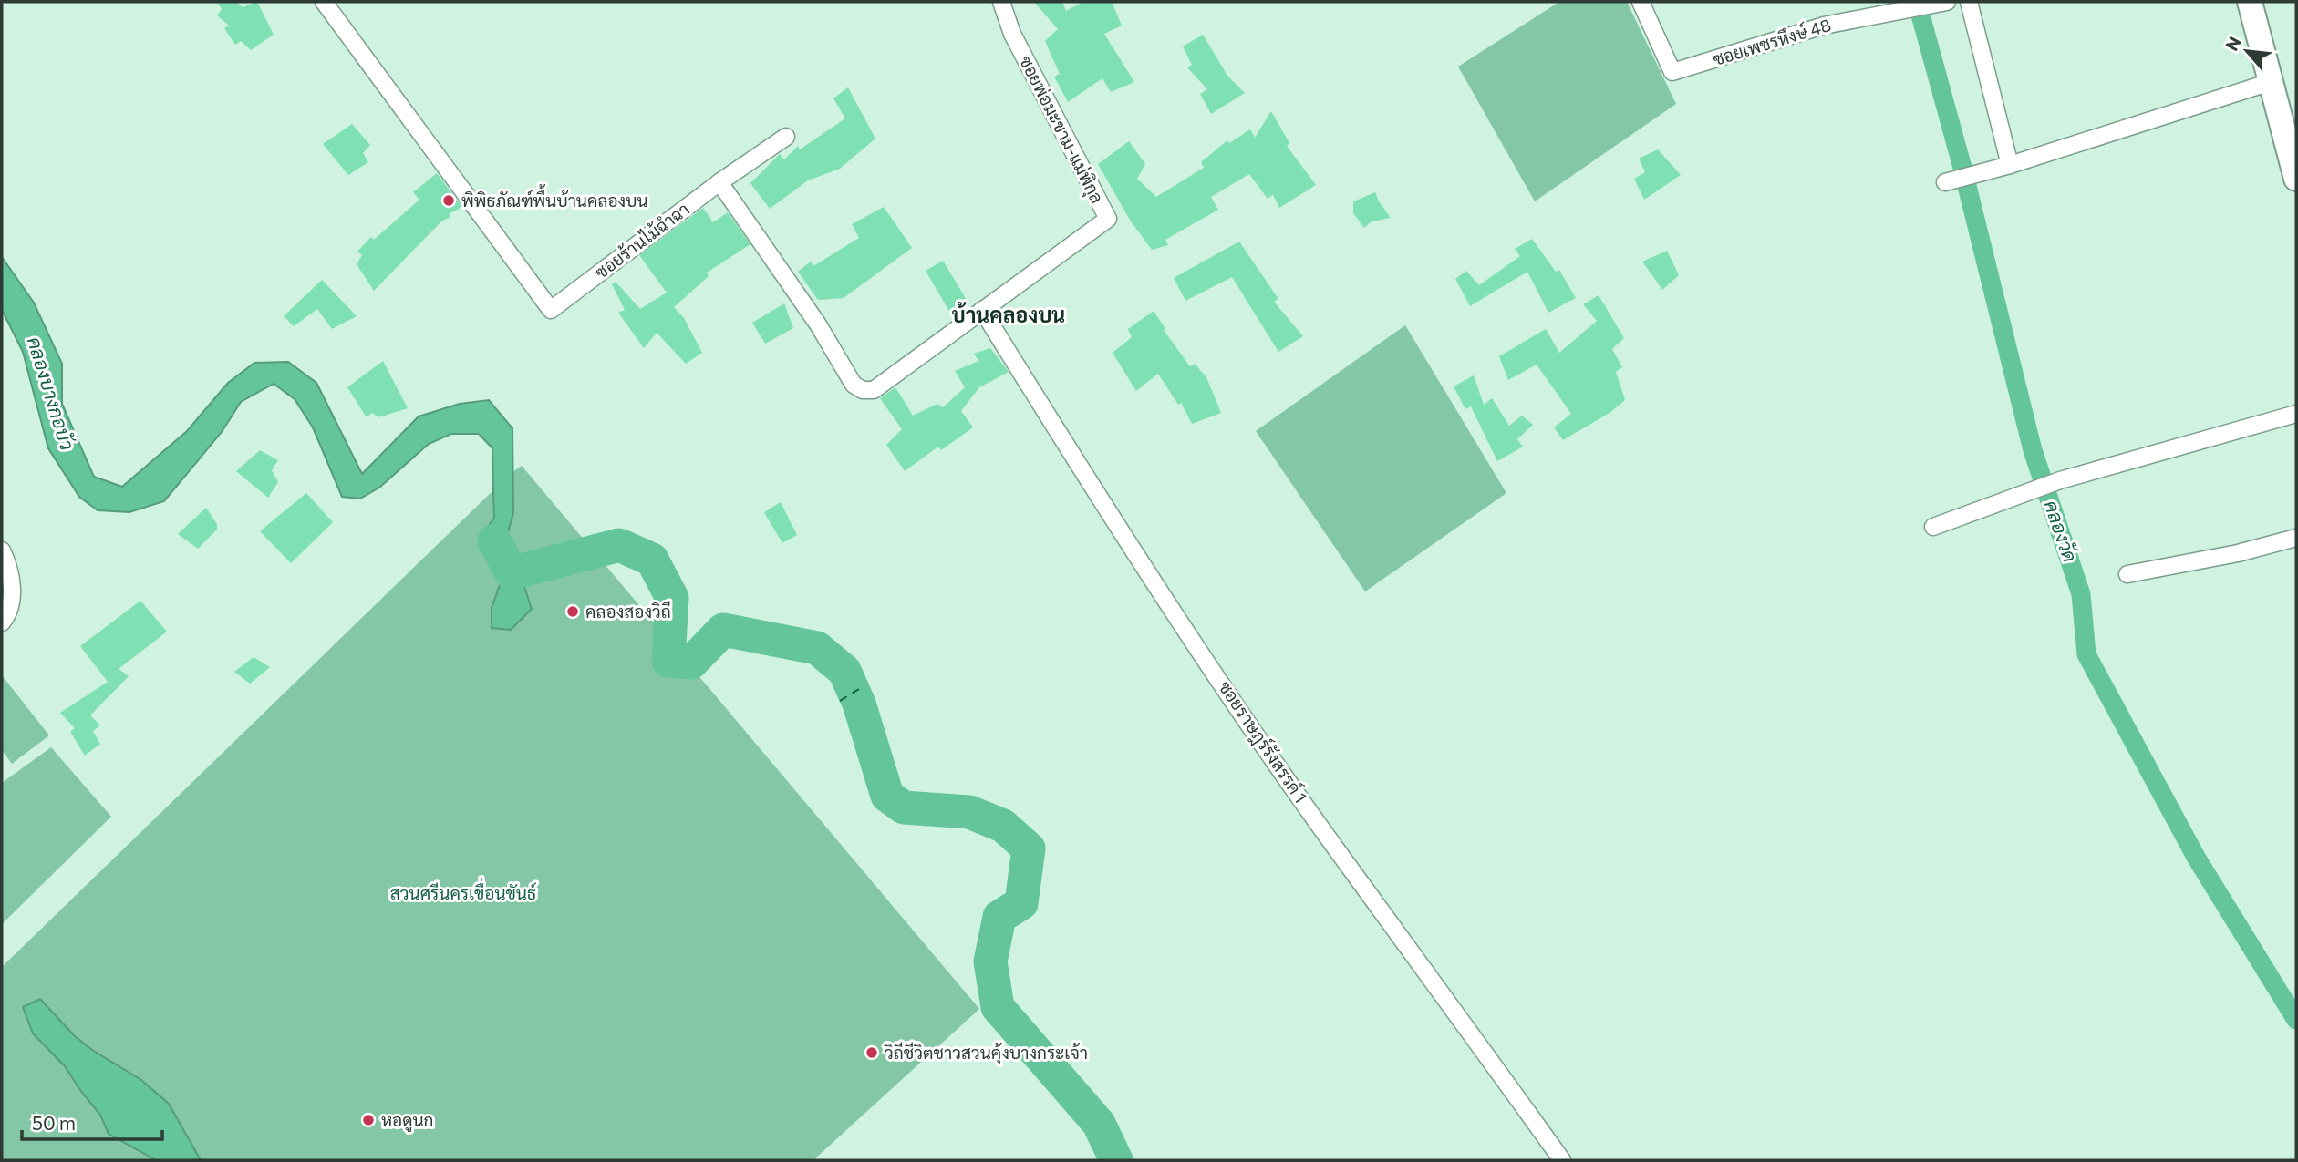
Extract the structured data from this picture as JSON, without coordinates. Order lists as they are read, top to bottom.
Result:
{
  "streets": {
    "street": [
      "ซอยเพชรหึงษ์ 48",
      "ซอยพ่อมะขาม-แม่พิกุล",
      "ซอยร้านไม้ฉำฉา",
      "ซอยราษฎร์รังสรรค์ 1"
    ]
  },
  "crossings": [
    ["ซอยพ่อมะขาม-แม่พิกุล", "ซอยราษฎร์รังสรรค์ 1"]
  ],
  "districts": ["บ้านคลองบน"],
  "water": ["คลองบางกอบัว", "คลองวัด"],
  "parks": ["สวนศรีนครเขื่อนขันธ์"],
  "places": [
    "พิพิธภัณฑ์พื้นบ้านคลองบน",
    "คลองสองวิถี",
    "วิถีชีวิตชาวสวนคุ้งบางกระเจ้า",
    "หอดูนก"
  ],
  "scale_bar": "50 m",
  "north": "top left"
}
